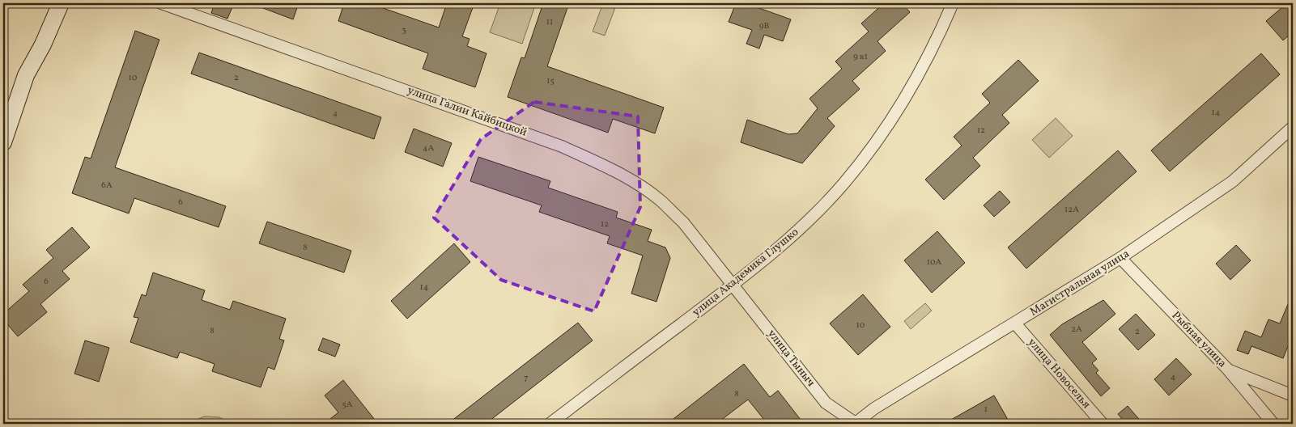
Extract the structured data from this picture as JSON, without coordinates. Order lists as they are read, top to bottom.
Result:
{
  "streets": {
    "street": [
      "улица Галии Кайбицкой",
      "улица Академика Глушко",
      "Магистральная улица",
      "Рыбная улица",
      "улица Тыныч",
      "улица Новоселья"
    ]
  },
  "crossings": [
    ["улица Галии Кайбицкой", "улица Академика Глушко"],
    ["улица Галии Кайбицкой", "улица Тыныч"],
    ["улица Академика Глушко", "улица Тыныч"],
    ["Магистральная улица", "Рыбная улица"],
    ["Магистральная улица", "улица Тыныч"],
    ["Магистральная улица", "улица Новоселья"]
  ],
  "house_numbers": [
    "11",
    "9В",
    "3",
    "9 к1",
    "10",
    "2",
    "15",
    "14",
    "4",
    "12",
    "4А",
    "6А",
    "6",
    "12А",
    "12",
    "8",
    "10А",
    "6",
    "14",
    "10",
    "2А",
    "8",
    "2",
    "4",
    "7",
    "8",
    "5А",
    "1"
  ]
}
